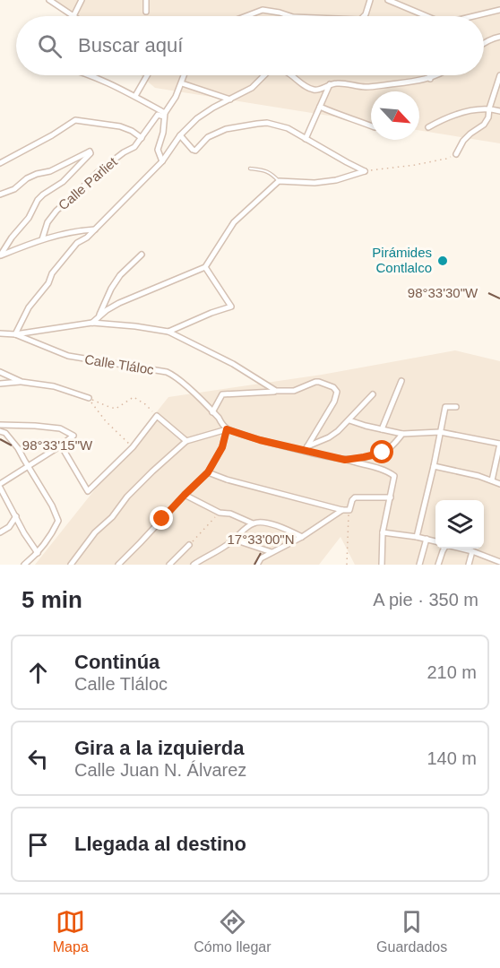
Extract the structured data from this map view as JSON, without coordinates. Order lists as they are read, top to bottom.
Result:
{
  "streets": {
    "street": ["Calle Parliet", "Calle Tláloc"]
  },
  "places": ["Pirámides Contlalco"],
  "north": "bottom right",
  "page": {
    "search": "Buscar aquí",
    "heading": ["5 min", "A pie · 350 m"],
    "list": [
      ["Continúa", "Calle Tláloc", "210 m"],
      ["Gira a la izquierda", "Calle Juan N. Álvarez", "140 m"],
      "Llegada al destino"
    ],
    "nav": ["Mapa", "Cómo llegar", "Guardados"]
  },
  "coordinates": ["98°33'30\"W", "98°33'15\"W", "17°33'00\"N"]
}
